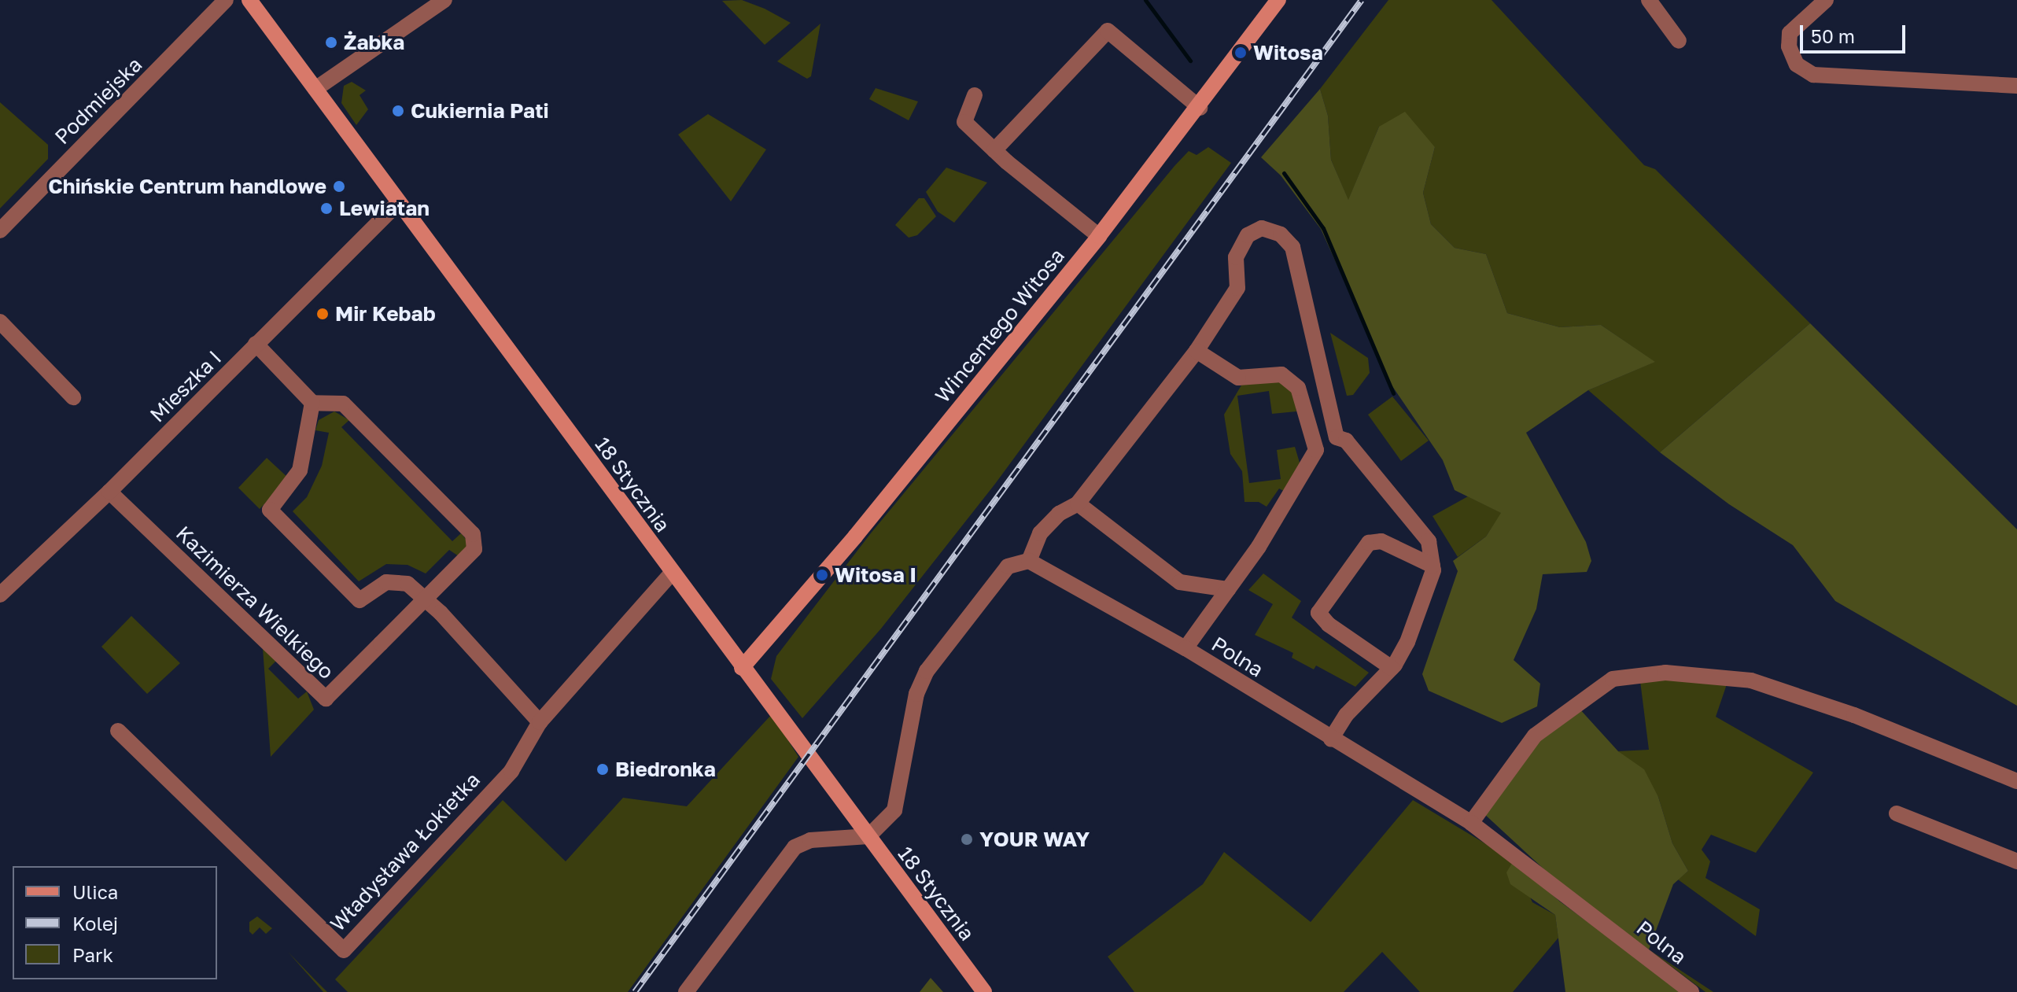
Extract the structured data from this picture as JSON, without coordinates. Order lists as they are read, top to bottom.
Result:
{
  "streets": {
    "street": [
      "Podmiejska",
      "Wincentego Witosa",
      "Mieszka I",
      "18 Stycznia",
      "Kazimierza Wielkiego",
      "Polna",
      "Władysława Łokietka"
    ]
  },
  "crossings": [
    ["Wincentego Witosa", "18 Stycznia"],
    ["Mieszka I", "18 Stycznia"],
    ["Mieszka I", "Kazimierza Wielkiego"],
    ["18 Stycznia", "Władysława Łokietka"]
  ],
  "places": [
    "Żabka",
    "Witosa",
    "Cukiernia Pati",
    "Chińskie Centrum handlowe",
    "Lewiatan",
    "Mir Kebab",
    "Witosa I",
    "Biedronka",
    "YOUR WAY"
  ],
  "legend": ["Ulica", "Kolej", "Park"],
  "scale_bar": "50 m"
}
